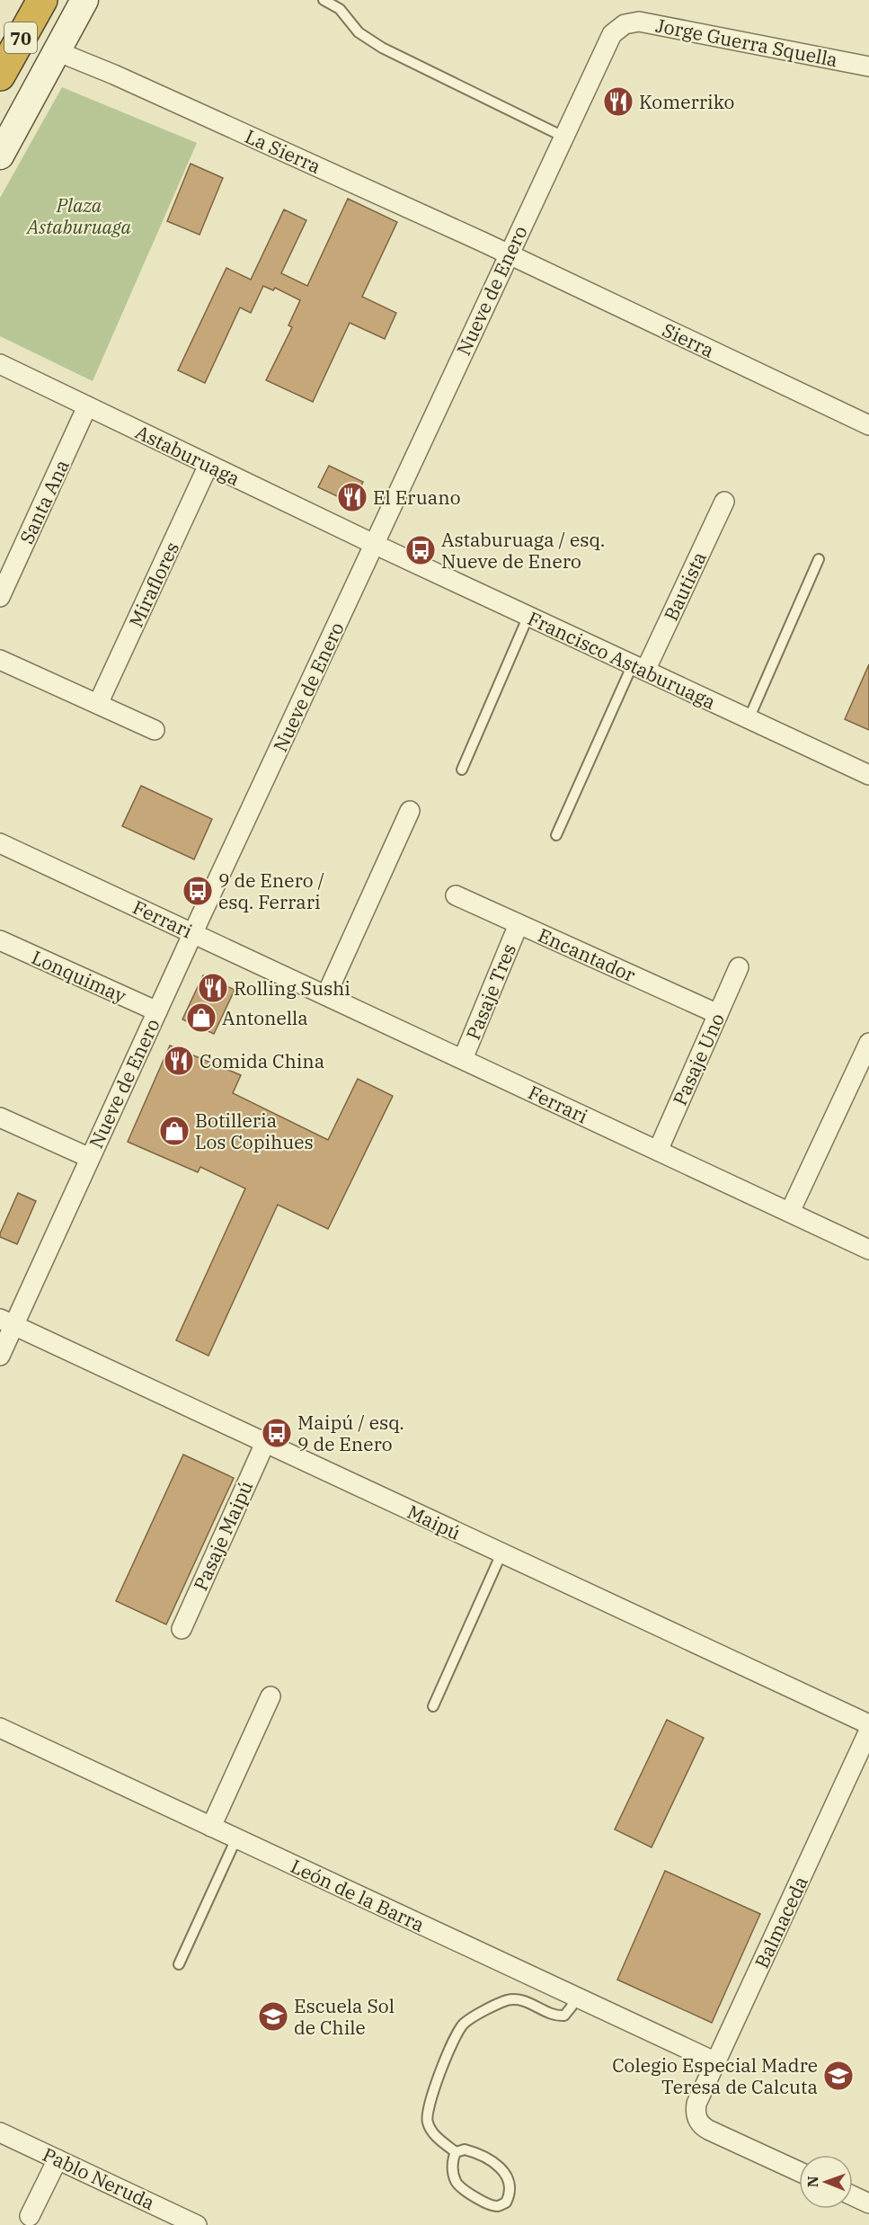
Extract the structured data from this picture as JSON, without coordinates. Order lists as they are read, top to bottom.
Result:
{
  "streets": {
    "highway": ["70"],
    "street": [
      "Jorge Guerra Squella",
      "La Sierra",
      "Nueve de Enero",
      "Sierra",
      "Astaburuaga",
      "Santa Ana",
      "Miraflores",
      "Bautista",
      "Francisco Astaburuaga",
      "Ferrari",
      "Encantador",
      "Lonquimay",
      "Pasaje Tres",
      "Pasaje Uno",
      "Maipú",
      "Pasaje Maipú",
      "León de la Barra",
      "Balmaceda",
      "Pablo Neruda"
    ]
  },
  "crossings": [
    ["Jorge Guerra Squella", "Nueve de Enero"],
    ["La Sierra", "Nueve de Enero"],
    ["La Sierra", "Sierra"],
    ["Nueve de Enero", "Sierra"],
    ["Nueve de Enero", "Astaburuaga"],
    ["Nueve de Enero", "Francisco Astaburuaga"],
    ["Nueve de Enero", "Ferrari"],
    ["Nueve de Enero", "Lonquimay"],
    ["Nueve de Enero", "Maipú"],
    ["Astaburuaga", "Santa Ana"],
    ["Astaburuaga", "Miraflores"],
    ["Astaburuaga", "Francisco Astaburuaga"],
    ["Bautista", "Francisco Astaburuaga"],
    ["Ferrari", "Pasaje Tres"],
    ["Ferrari", "Pasaje Uno"],
    ["Encantador", "Pasaje Tres"],
    ["Encantador", "Pasaje Uno"],
    ["Maipú", "Pasaje Maipú"],
    ["León de la Barra", "Balmaceda"]
  ],
  "parks": ["Plaza Astaburuaga"],
  "places": {
    "restaurant": [
      "Komerriko",
      "El Eruano",
      "Rolling Sushi",
      "Comida China"
    ],
    "bus stop": ["Astaburuaga / esq. Nueve de Enero", "9 de Enero / esq. Ferrari", "Maipú / esq. 9 de Enero"],
    "shop": ["Antonella", "Botilleria Los Copihues"],
    "school or university": ["Escuela Sol de Chile", "Colegio Especial Madre Teresa de Calcuta"]
  },
  "north": "left"
}
